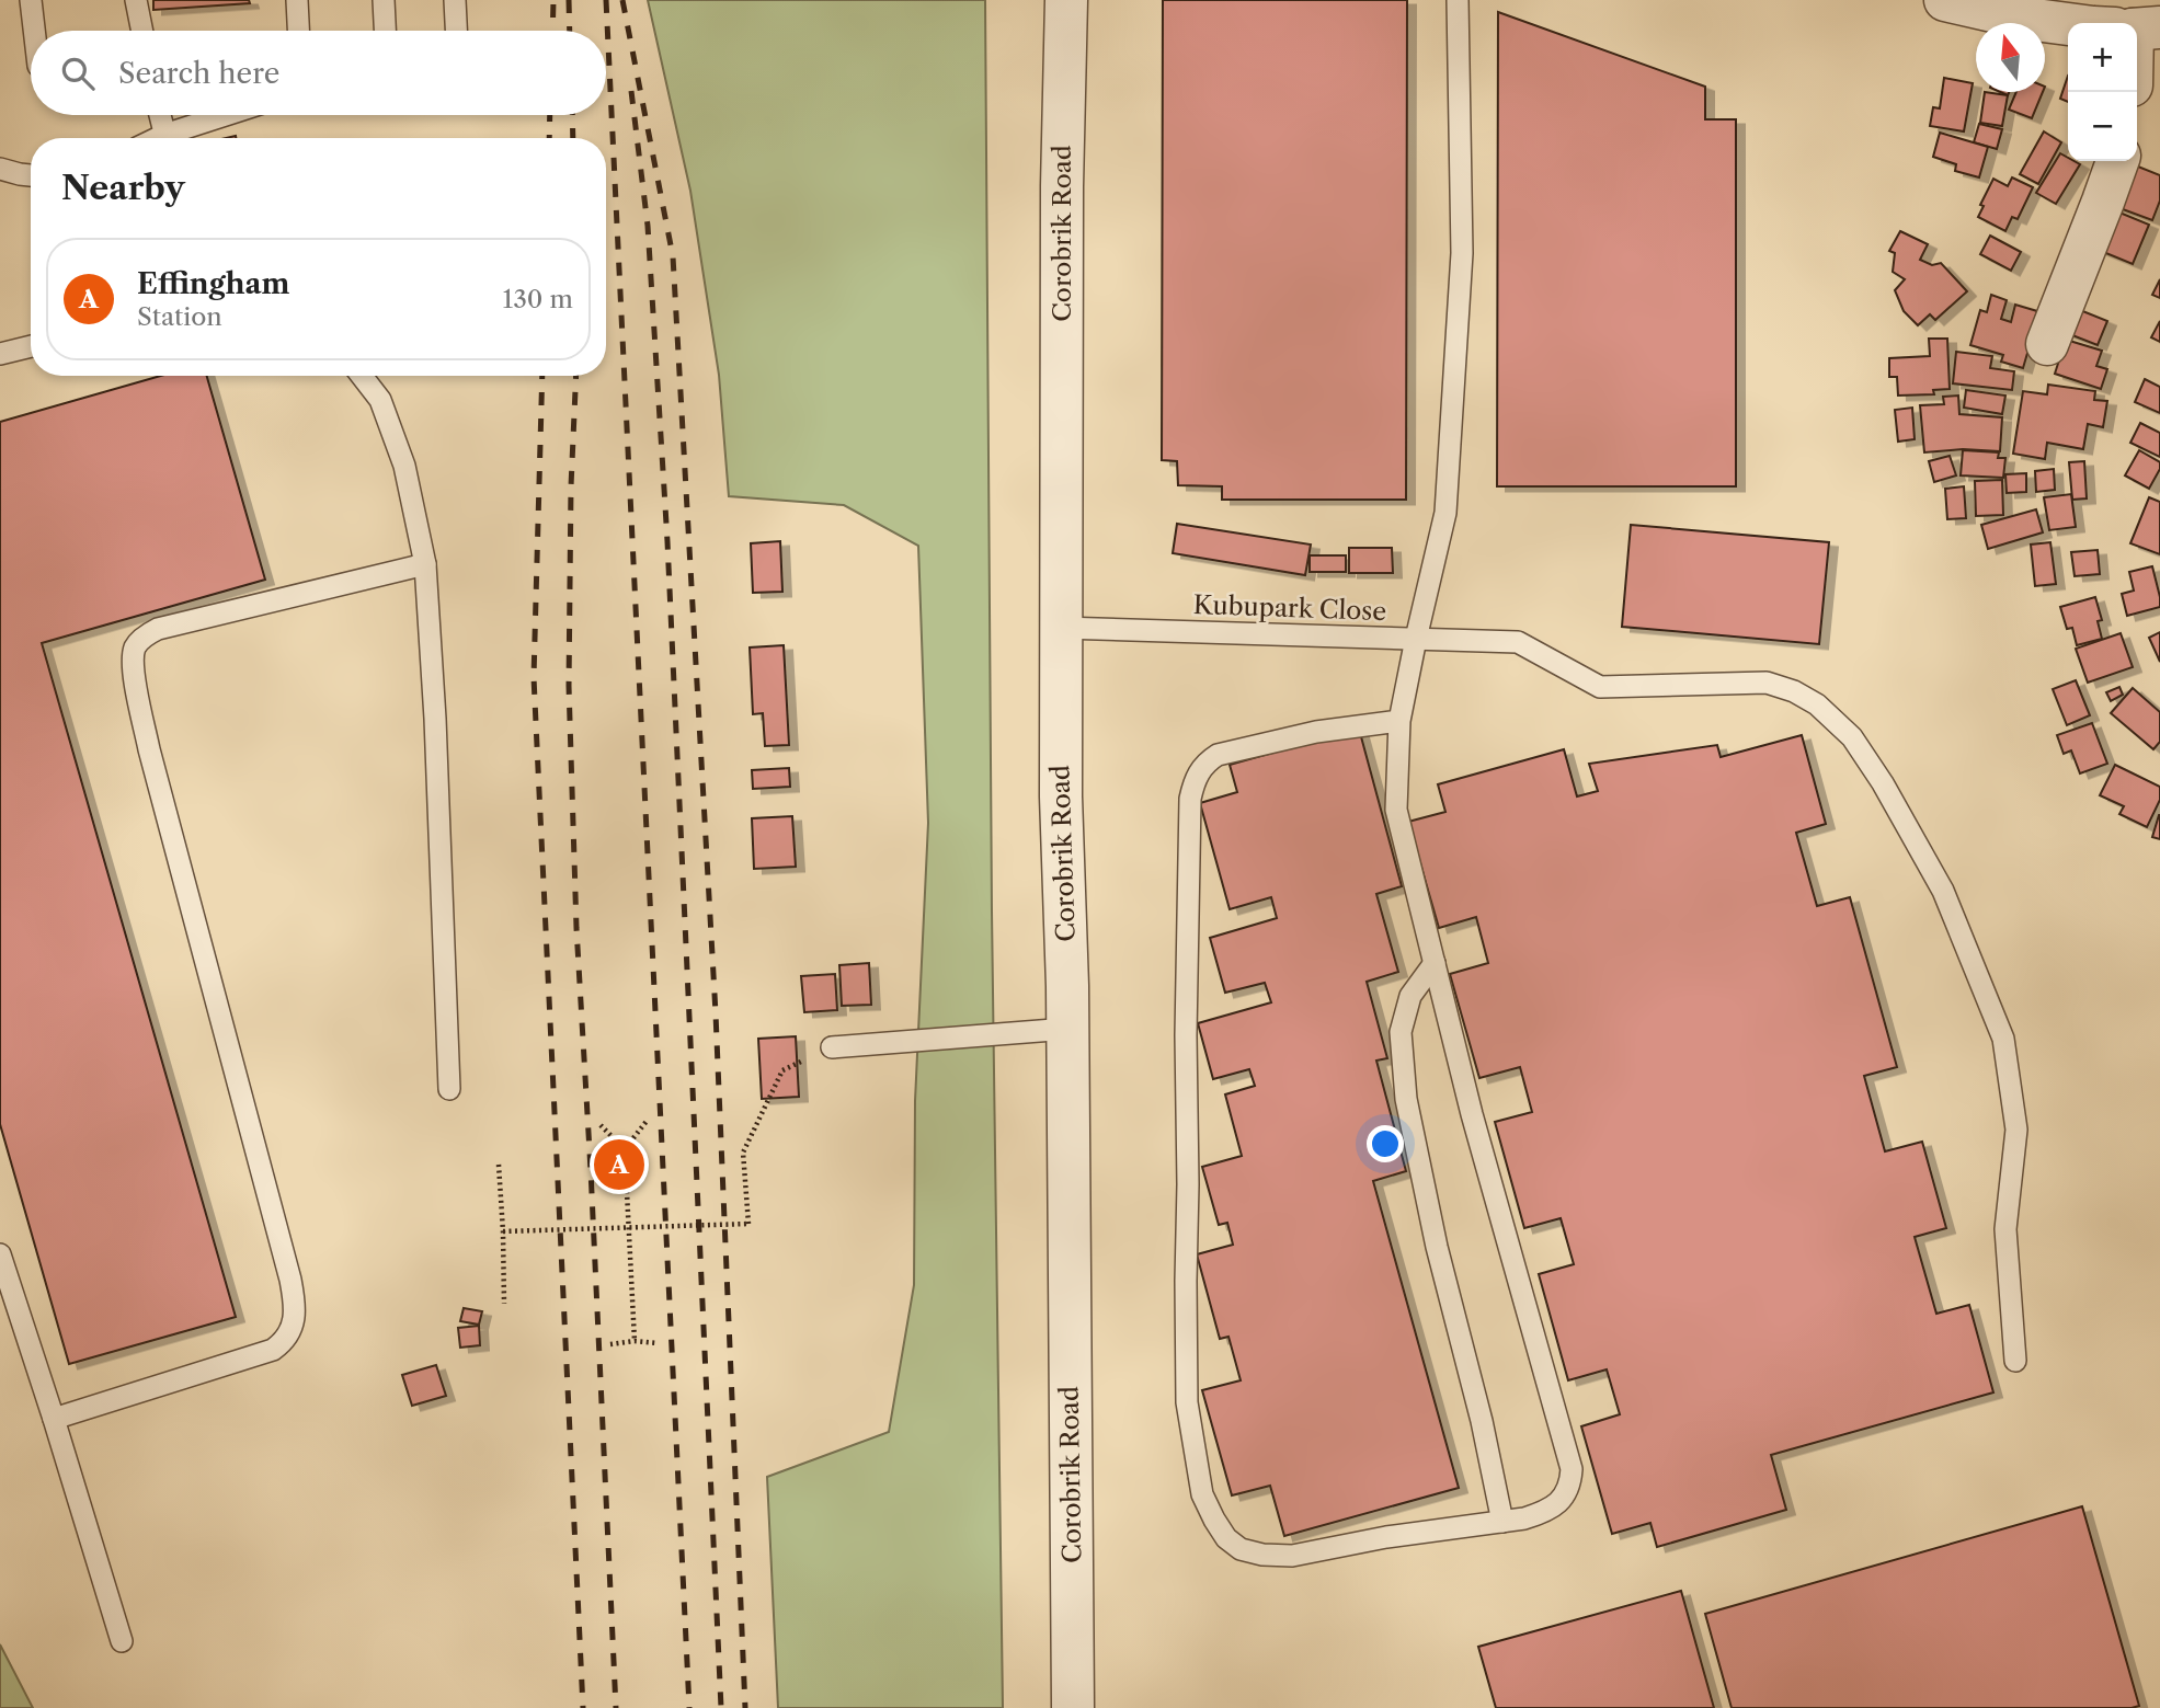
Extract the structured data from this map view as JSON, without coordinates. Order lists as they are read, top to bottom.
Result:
{
  "streets": {
    "street": ["Corobrik Road"],
    "lane": ["Kubupark Close"]
  },
  "crossings": [
    ["Corobrik Road", "Kubupark Close"]
  ],
  "north": "top",
  "page": {
    "map_buttons": ["+", "−"],
    "search": "Search here",
    "heading": "Nearby",
    "list": [
      {
        "mark": "A",
        "name": "Effingham",
        "note": "Station",
        "value": "130 m"
      }
    ],
    "pins": "A"
  }
}
